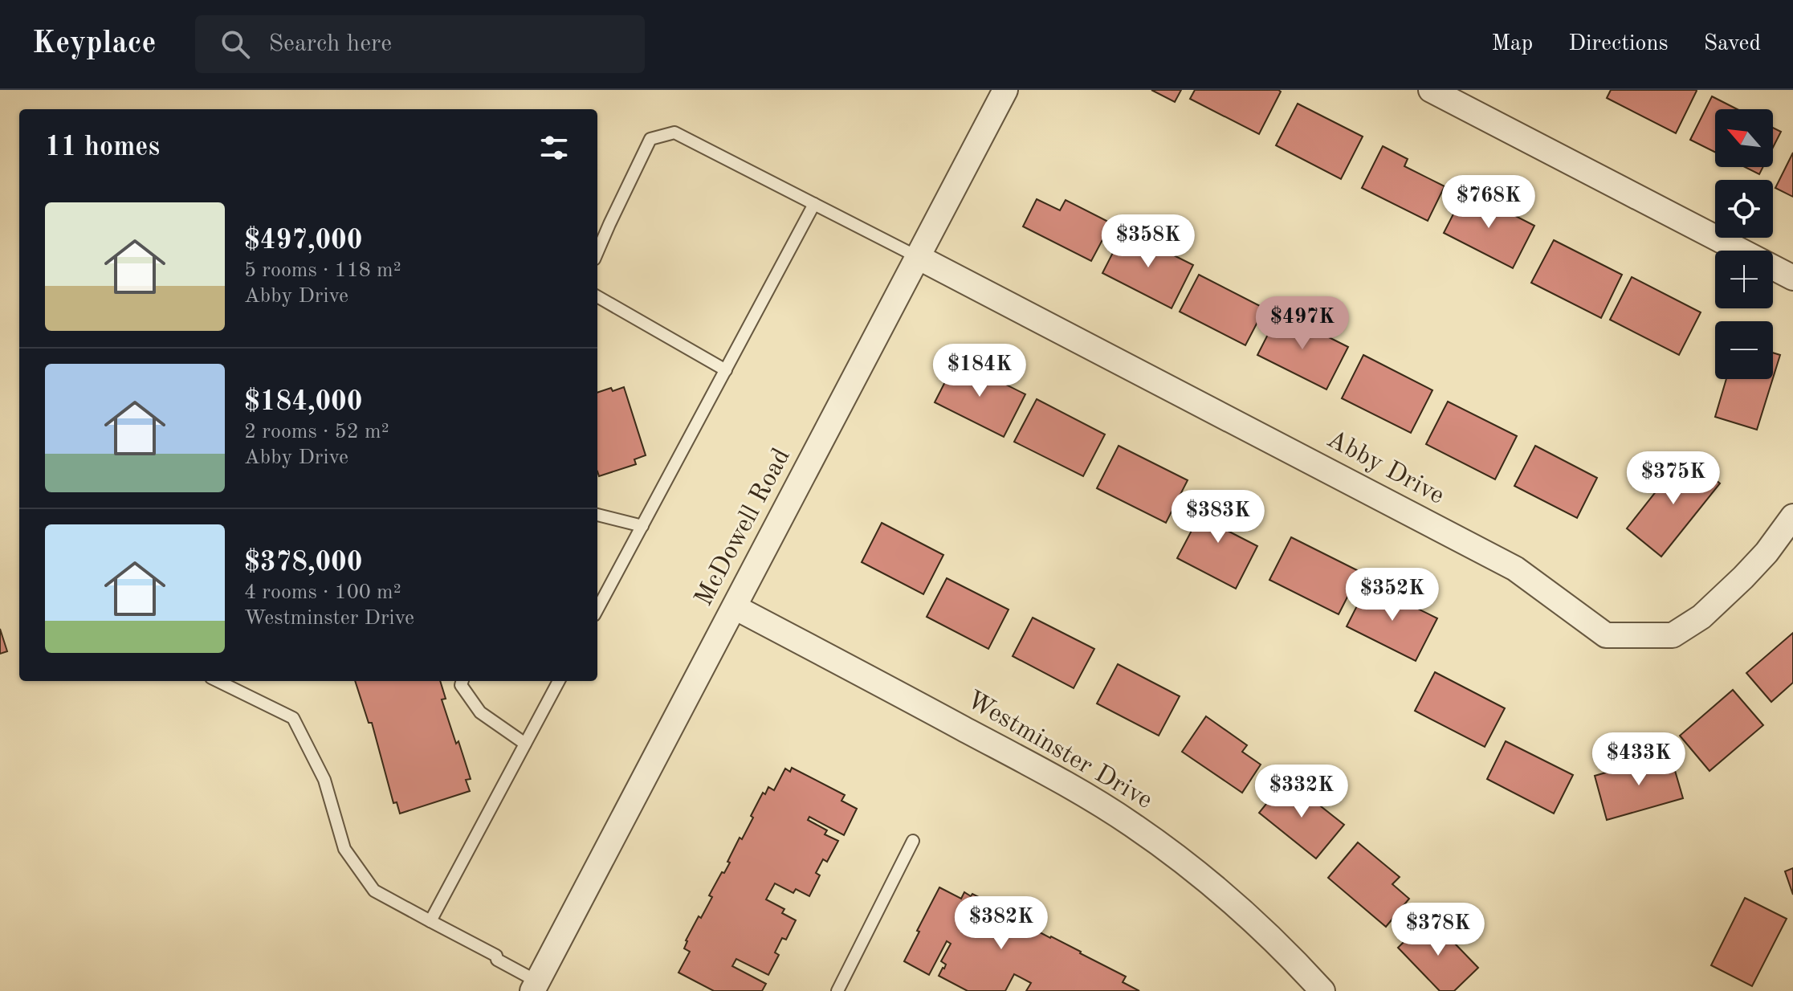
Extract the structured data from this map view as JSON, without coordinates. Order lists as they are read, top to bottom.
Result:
{
  "streets": {
    "street": ["Abby Drive", "McDowell Road", "Westminster Drive"]
  },
  "crossings": [
    ["Abby Drive", "McDowell Road"],
    ["McDowell Road", "Westminster Drive"]
  ],
  "north": "top left",
  "page": {
    "header": "Keyplace",
    "search": "Search here",
    "nav": ["Map", "Directions", "Saved"],
    "map_buttons": ["+", "−"],
    "heading": "11 homes",
    "price": [
      "$768K",
      "$358K",
      "$497K",
      "$184K",
      "$375K",
      "$383K",
      "$352K",
      "$433K",
      "$332K",
      "$382K",
      "$378K"
    ],
    "list": [
      {
        "name": "$497,000",
        "note": "5 rooms · 118 m² · Abby Drive"
      },
      {
        "name": "$184,000",
        "note": "2 rooms · 52 m² · Abby Drive"
      },
      {
        "name": "$378,000",
        "note": "4 rooms · 100 m² · Westminster Drive"
      }
    ]
  }
}
